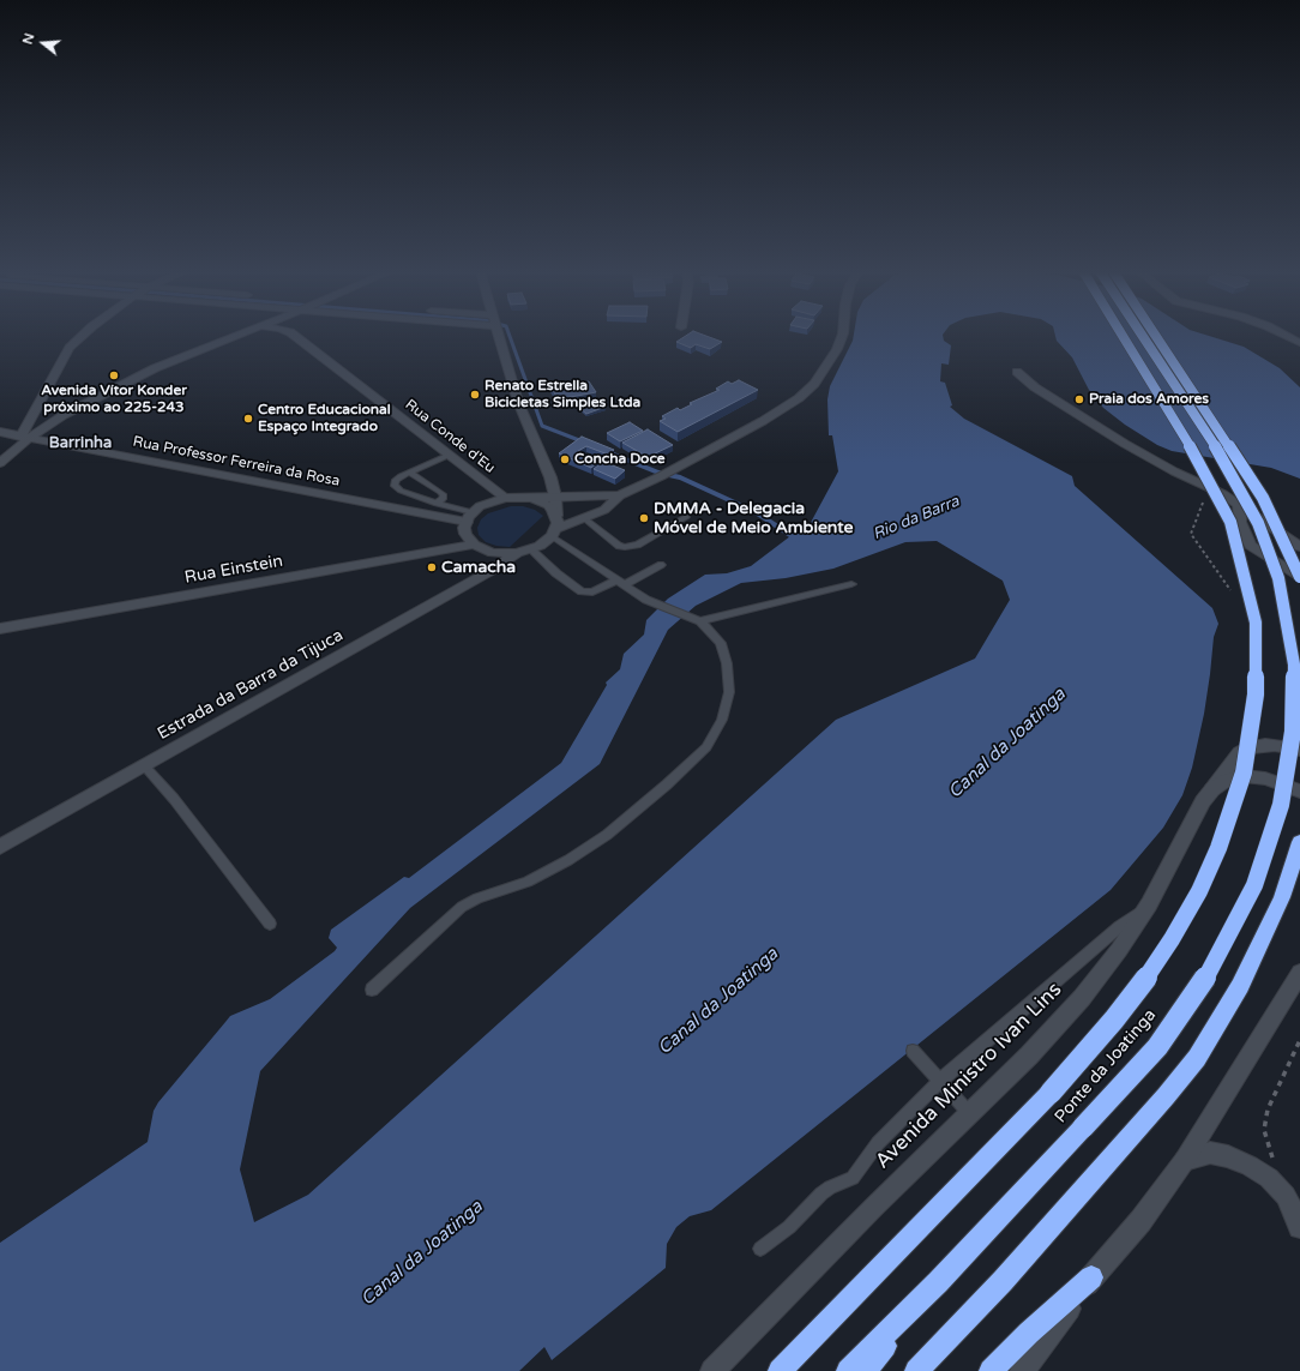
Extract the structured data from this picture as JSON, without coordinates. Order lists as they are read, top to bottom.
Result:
{
  "streets": {
    "highway": ["Ponte da Joatinga"],
    "street": [
      "Rua Conde d'Eu",
      "Rua Professor Ferreira da Rosa",
      "Rua Einstein",
      "Estrada da Barra da Tijuca",
      "Avenida Ministro Ivan Lins"
    ]
  },
  "crossings": [
    ["Rua Conde d'Eu", "Rua Professor Ferreira da Rosa"],
    ["Rua Conde d'Eu", "Rua Einstein"],
    ["Rua Conde d'Eu", "Estrada da Barra da Tijuca"],
    ["Rua Professor Ferreira da Rosa", "Rua Einstein"],
    ["Rua Professor Ferreira da Rosa", "Estrada da Barra da Tijuca"],
    ["Rua Einstein", "Estrada da Barra da Tijuca"]
  ],
  "districts": ["Barrinha"],
  "water": ["Rio da Barra", "Canal da Joatinga"],
  "places": [
    "Avenida Vítor Konder próximo ao 225-243",
    "Renato Estrella Bicicletas Simples Ltda",
    "Praia dos Amores",
    "Centro Educacional Espaço Integrado",
    "Concha Doce",
    "DMMA - Delegacia Móvel de Meio Ambiente",
    "Camacha"
  ],
  "north": "left"
}
